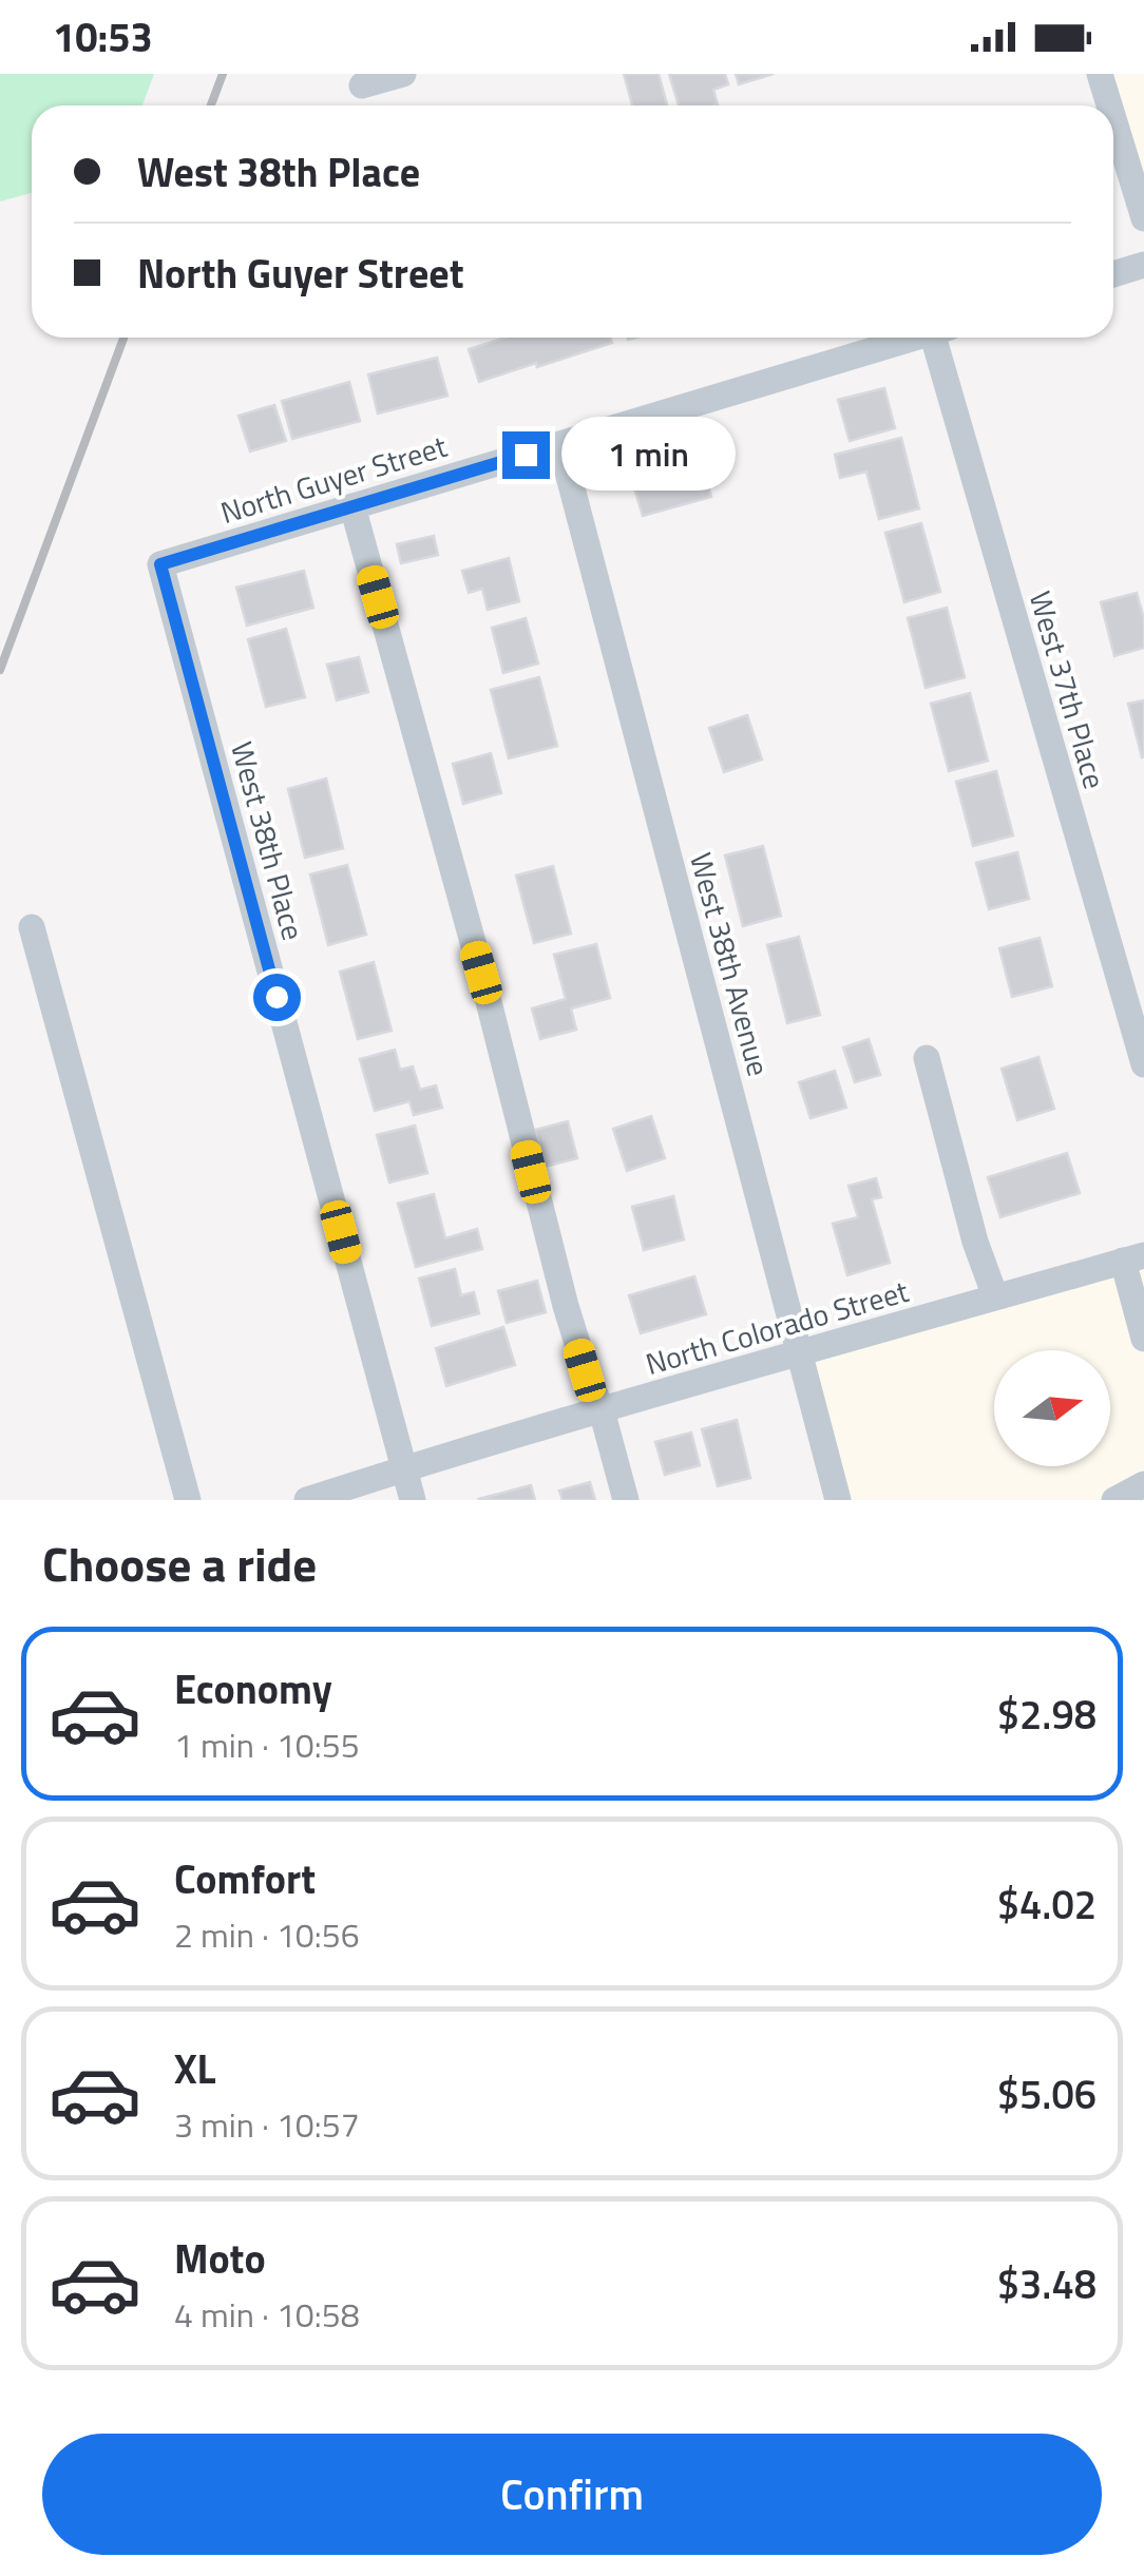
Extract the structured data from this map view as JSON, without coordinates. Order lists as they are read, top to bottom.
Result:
{
  "streets": {
    "street": [
      "North Guyer Street",
      "West 37th Place",
      "West 38th Place",
      "West 38th Avenue",
      "North Colorado Street"
    ]
  },
  "crossings": [
    ["North Guyer Street", "West 38th Place"],
    ["North Guyer Street", "West 38th Avenue"],
    ["West 38th Place", "North Colorado Street"],
    ["West 38th Avenue", "North Colorado Street"]
  ],
  "north": "right",
  "page": {
    "status": "10:53",
    "banner": ["West 38th Place", "North Guyer Street"],
    "bubble": "1 min",
    "heading": "Choose a ride",
    "list": [
      {
        "name": "Economy",
        "note": "1 min · 10:55",
        "value": "$2.98"
      },
      {
        "name": "Comfort",
        "note": "2 min · 10:56",
        "value": "$4.02"
      },
      {
        "name": "XL",
        "note": "3 min · 10:57",
        "value": "$5.06"
      },
      {
        "name": "Moto",
        "note": "4 min · 10:58",
        "value": "$3.48"
      }
    ],
    "buttons": "Confirm"
  }
}
